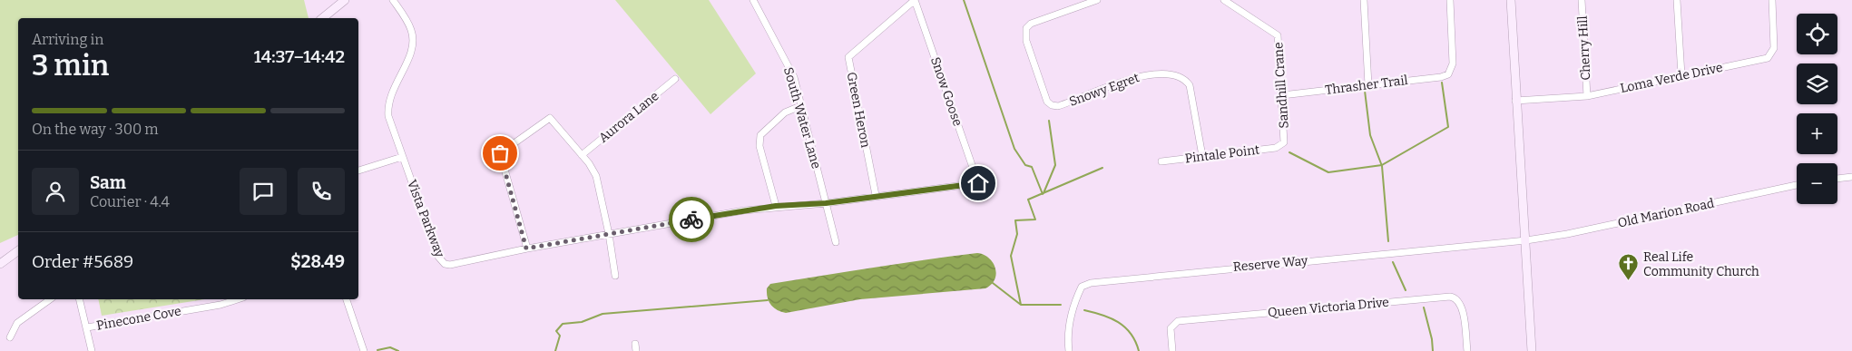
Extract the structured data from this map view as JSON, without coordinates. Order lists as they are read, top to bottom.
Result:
{
  "streets": {
    "street": [
      "Cherry Hill",
      "Loma Verde Drive",
      "Sandhill Crane",
      "Thrasher Trail",
      "Snowy Egret",
      "Snow Goose",
      "Green Heron",
      "Aurora Lane",
      "South Water Lane",
      "Pintale Point",
      "Old Marion Road",
      "Vista Parkway",
      "Reserve Way",
      "Queen Victoria Drive",
      "Pinecone Cove"
    ]
  },
  "crossings": [
    ["Cherry Hill", "Loma Verde Drive"],
    ["Sandhill Crane", "Thrasher Trail"],
    ["Sandhill Crane", "Pintale Point"],
    ["Snowy Egret", "Pintale Point"],
    ["Snow Goose", "Green Heron"],
    ["Snow Goose", "Vista Parkway"],
    ["Green Heron", "Vista Parkway"],
    ["South Water Lane", "Vista Parkway"],
    ["Old Marion Road", "Reserve Way"]
  ],
  "places": {
    "church": ["Real Life Community Church"]
  },
  "page": {
    "map_buttons": ["+", "−"],
    "heading": ["3 min", "Arriving in", "14:37–14:42"],
    "panel": [
      "Sam",
      "Courier · 4.4",
      "Order #5689",
      "$28.49"
    ],
    "bar": "On the way · 300 m"
  }
}
